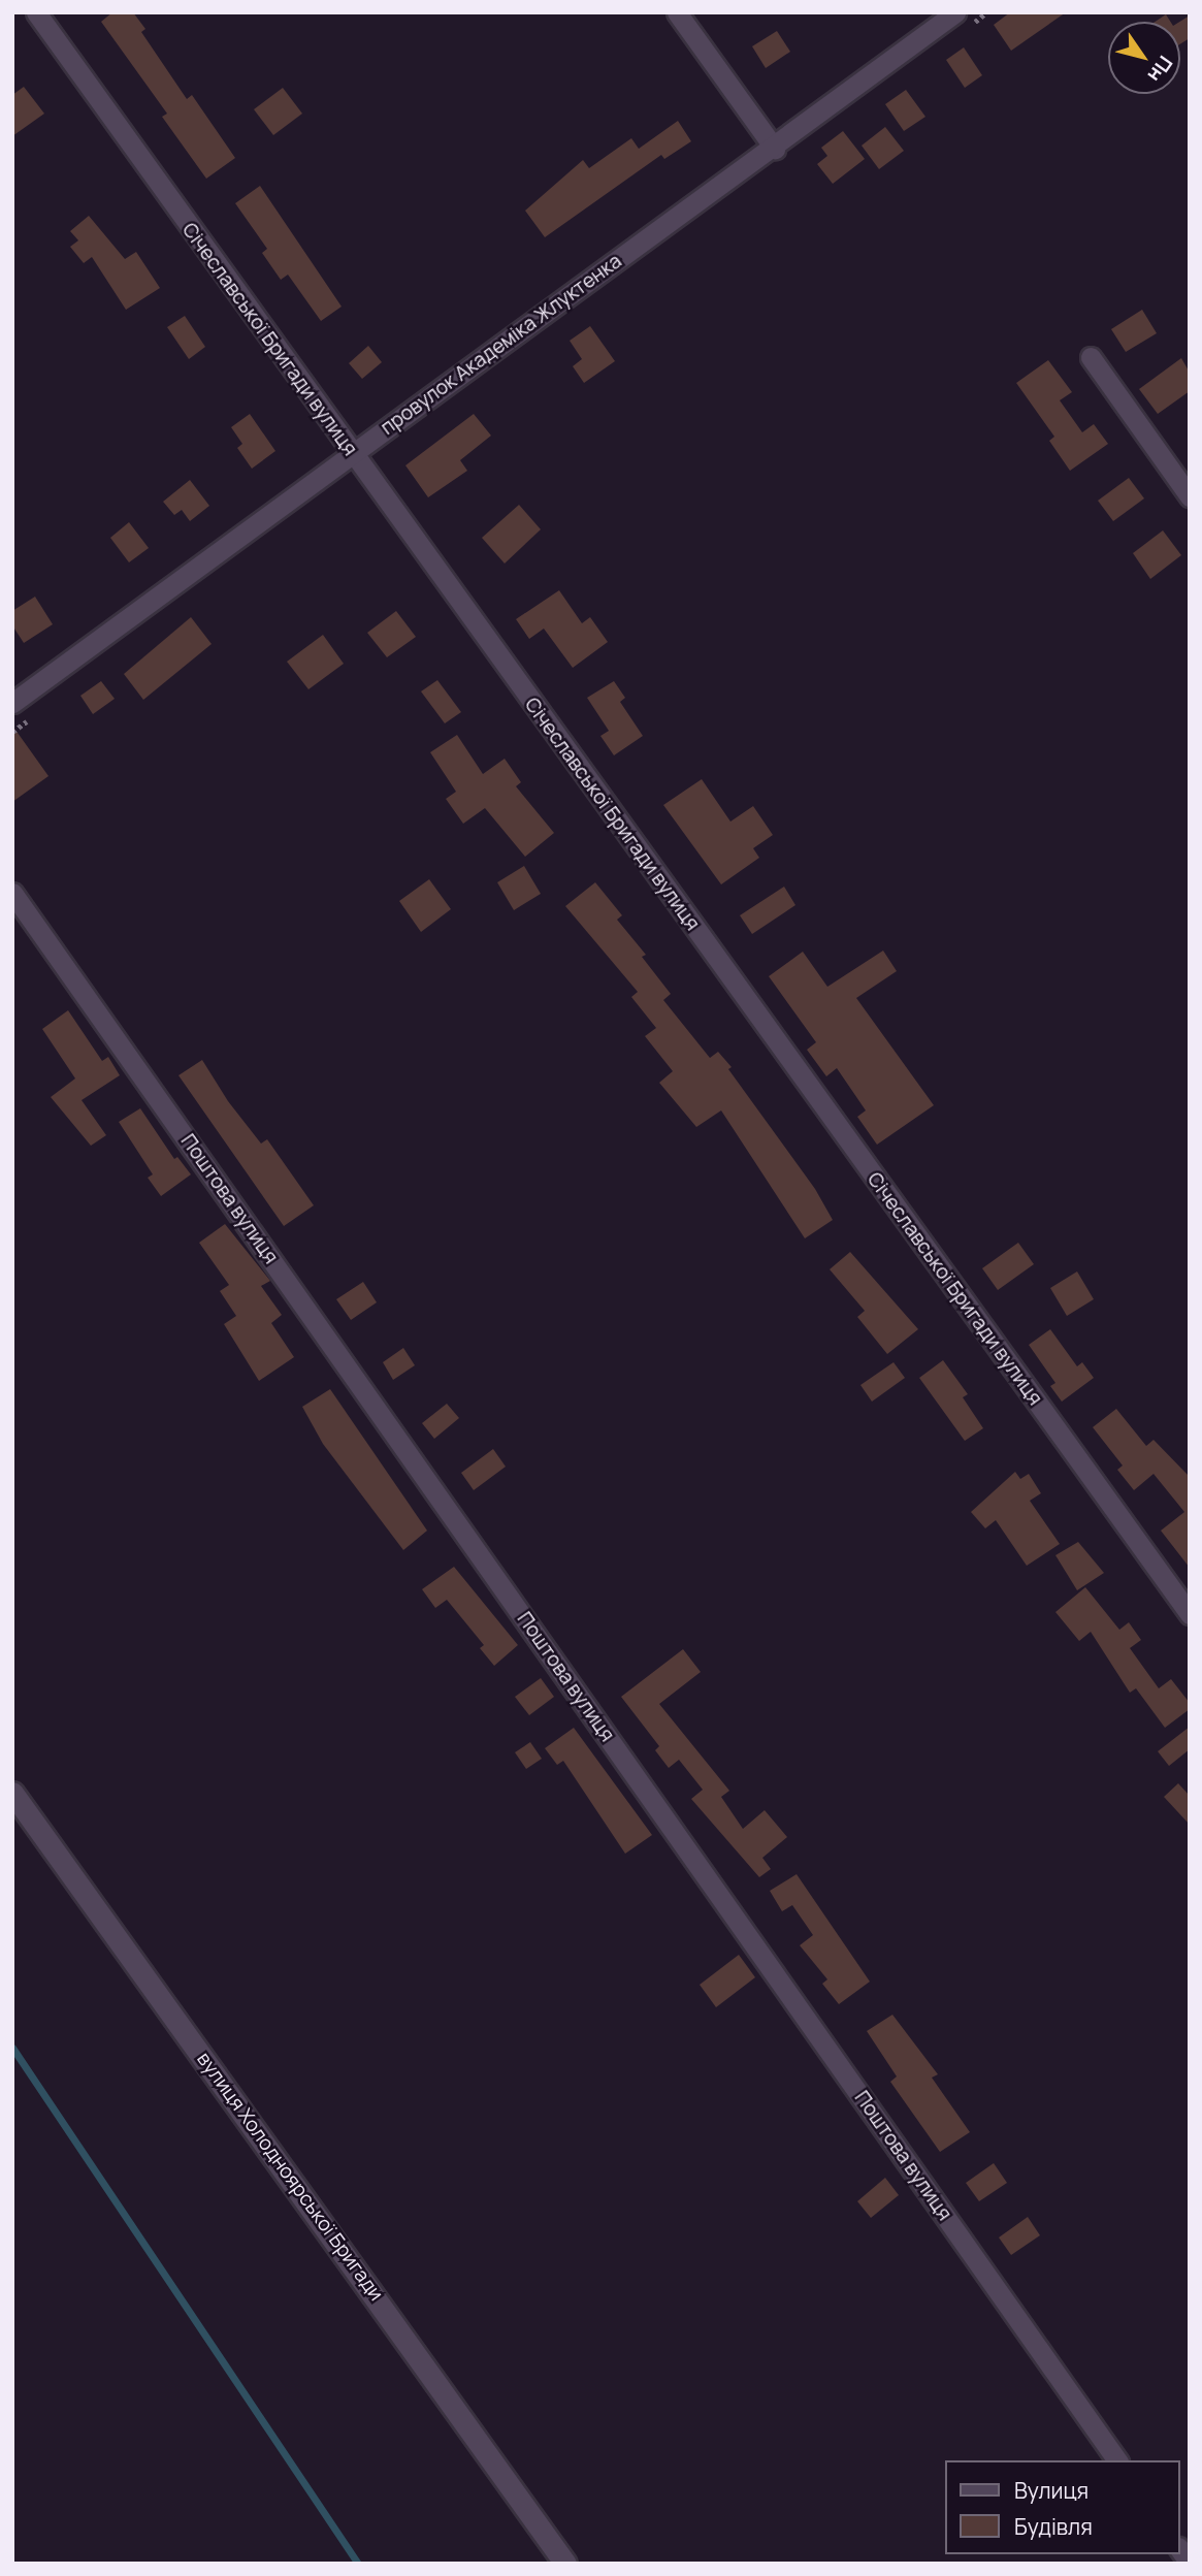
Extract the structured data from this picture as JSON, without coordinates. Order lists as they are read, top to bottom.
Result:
{
  "streets": {
    "street": [
      "Січеславської Бригади вулиця",
      "провулок Академіка Жлуктенка",
      "Поштова вулиця",
      "вулиця Холодноярської Бригади"
    ]
  },
  "crossings": [
    ["Січеславської Бригади вулиця", "провулок Академіка Жлуктенка"]
  ],
  "legend": ["Вулиця", "Будівля"],
  "north": "bottom right"
}
